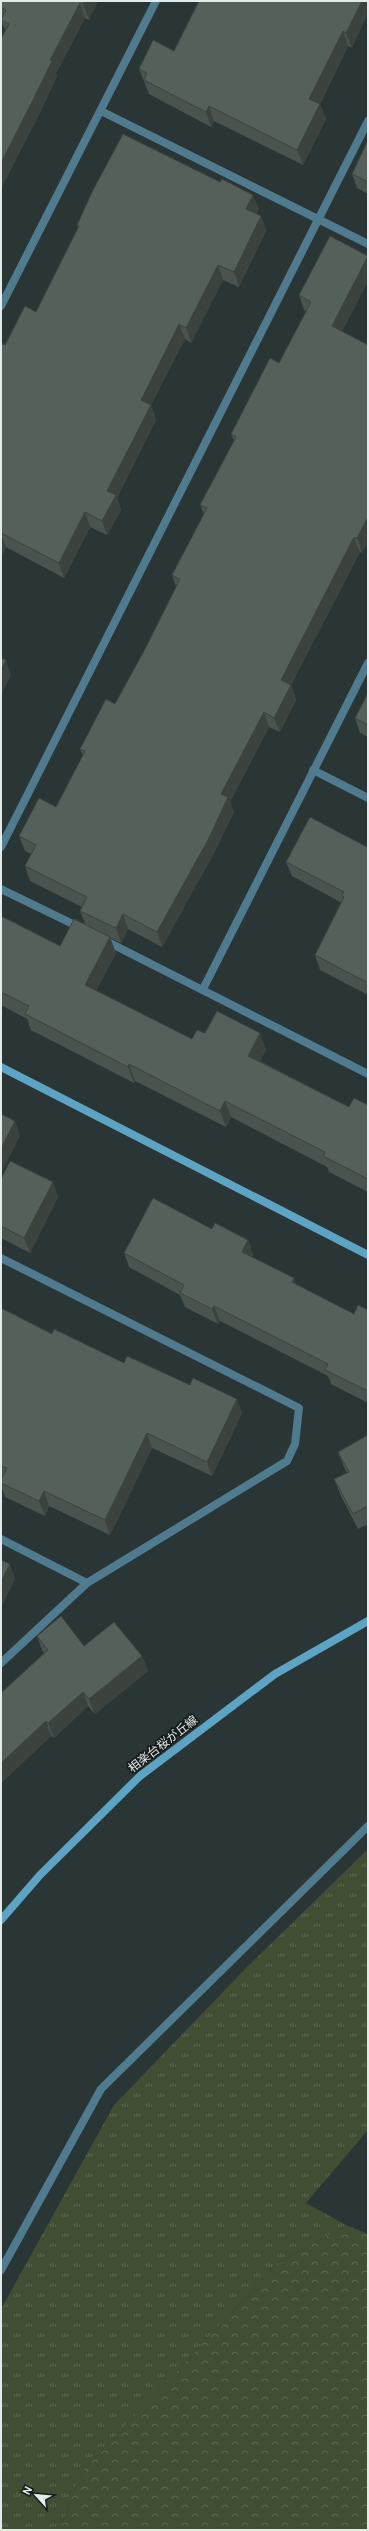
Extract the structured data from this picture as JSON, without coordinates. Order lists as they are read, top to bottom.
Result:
{
  "streets": {
    "main road": ["相楽台桜が丘線"]
  },
  "north": "top left"
}
